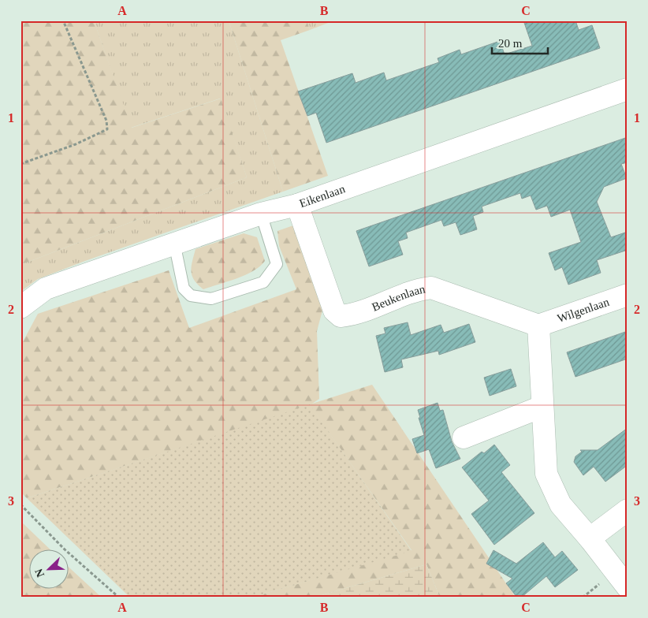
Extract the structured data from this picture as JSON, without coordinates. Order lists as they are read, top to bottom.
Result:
{
  "streets": {
    "street": ["Eikenlaan", "Beukenlaan", "Wilgenlaan"]
  },
  "crossings": [
    ["Eikenlaan", "Beukenlaan"],
    ["Beukenlaan", "Wilgenlaan"]
  ],
  "scale_bar": "20 m",
  "north": "bottom left",
  "grid": {
    "columns": ["A", "B", "C"],
    "rows": ["1", "2", "3"]
  }
}
